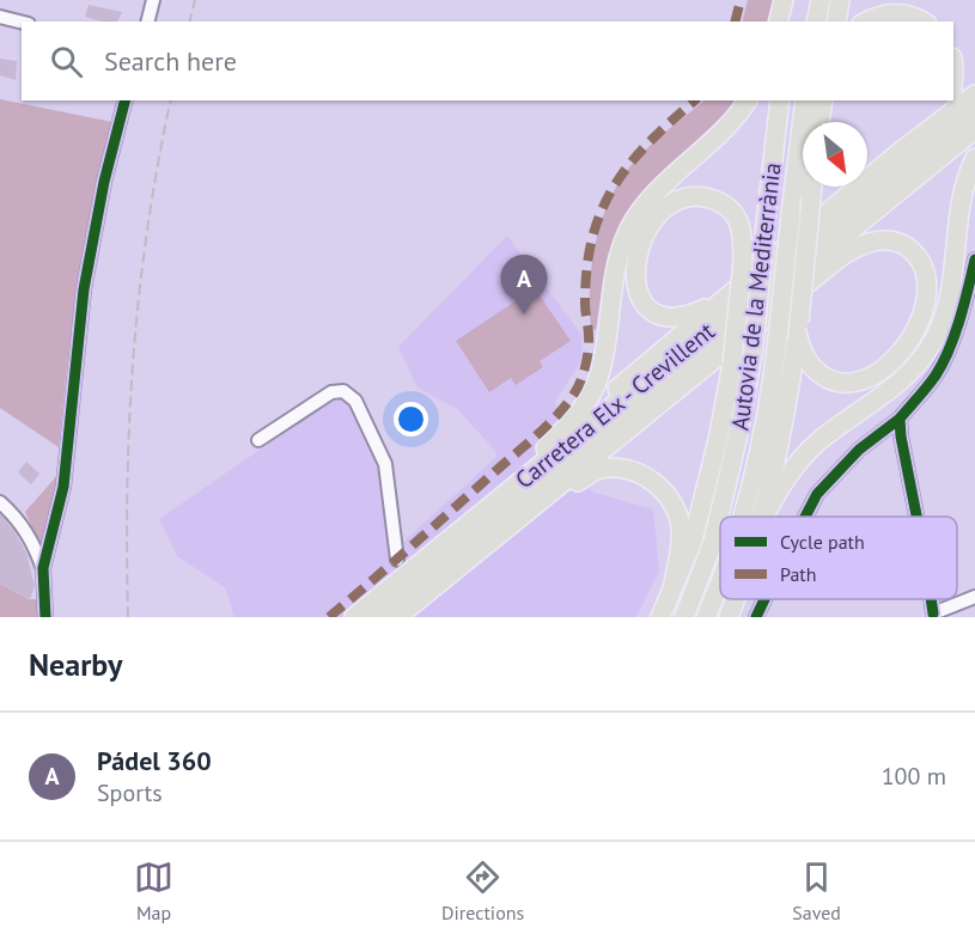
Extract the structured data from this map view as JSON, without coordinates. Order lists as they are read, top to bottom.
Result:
{
  "streets": {
    "highway": ["Autovia de la Mediterrània", "Carretera Elx - Crevillent"]
  },
  "legend": ["Cycle path", "Path"],
  "north": "bottom right",
  "page": {
    "search": "Search here",
    "pins": "A",
    "heading": "Nearby",
    "list": [
      {
        "mark": "A",
        "name": "Pádel 360",
        "note": "Sports",
        "value": "100 m"
      }
    ],
    "nav": ["Map", "Directions", "Saved"]
  }
}
